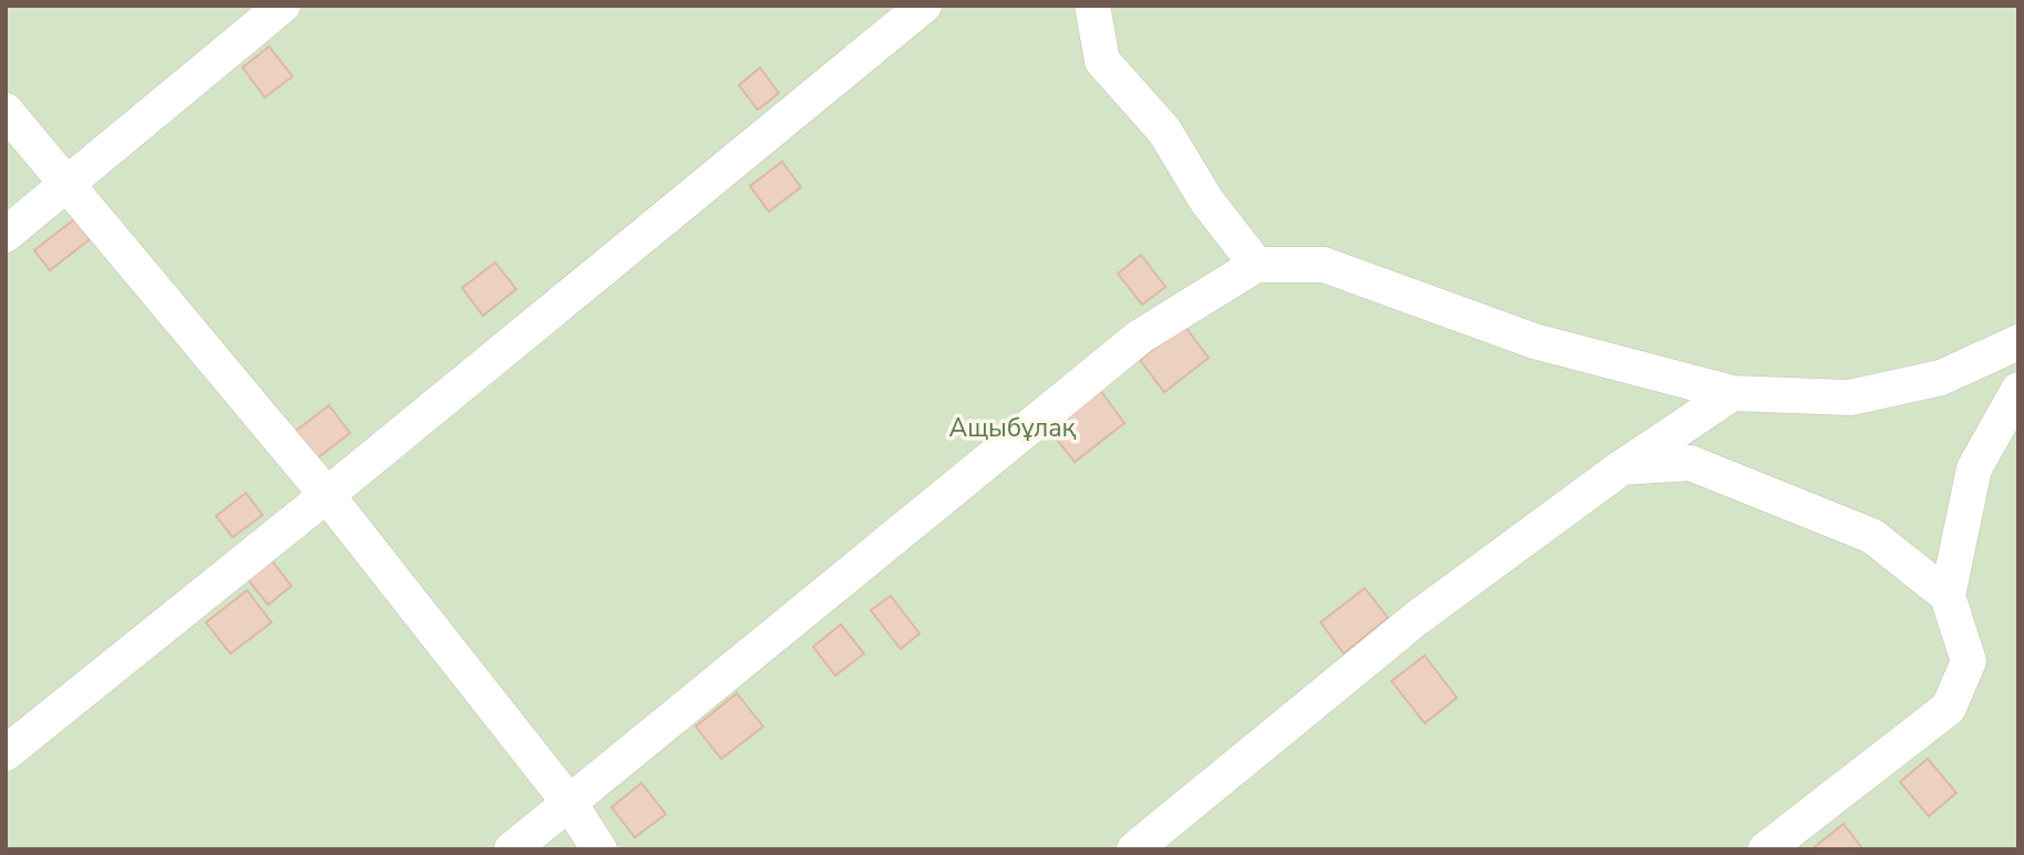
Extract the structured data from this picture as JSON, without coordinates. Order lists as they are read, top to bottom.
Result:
{
  "parks": ["Ащыбұлақ"]
}
